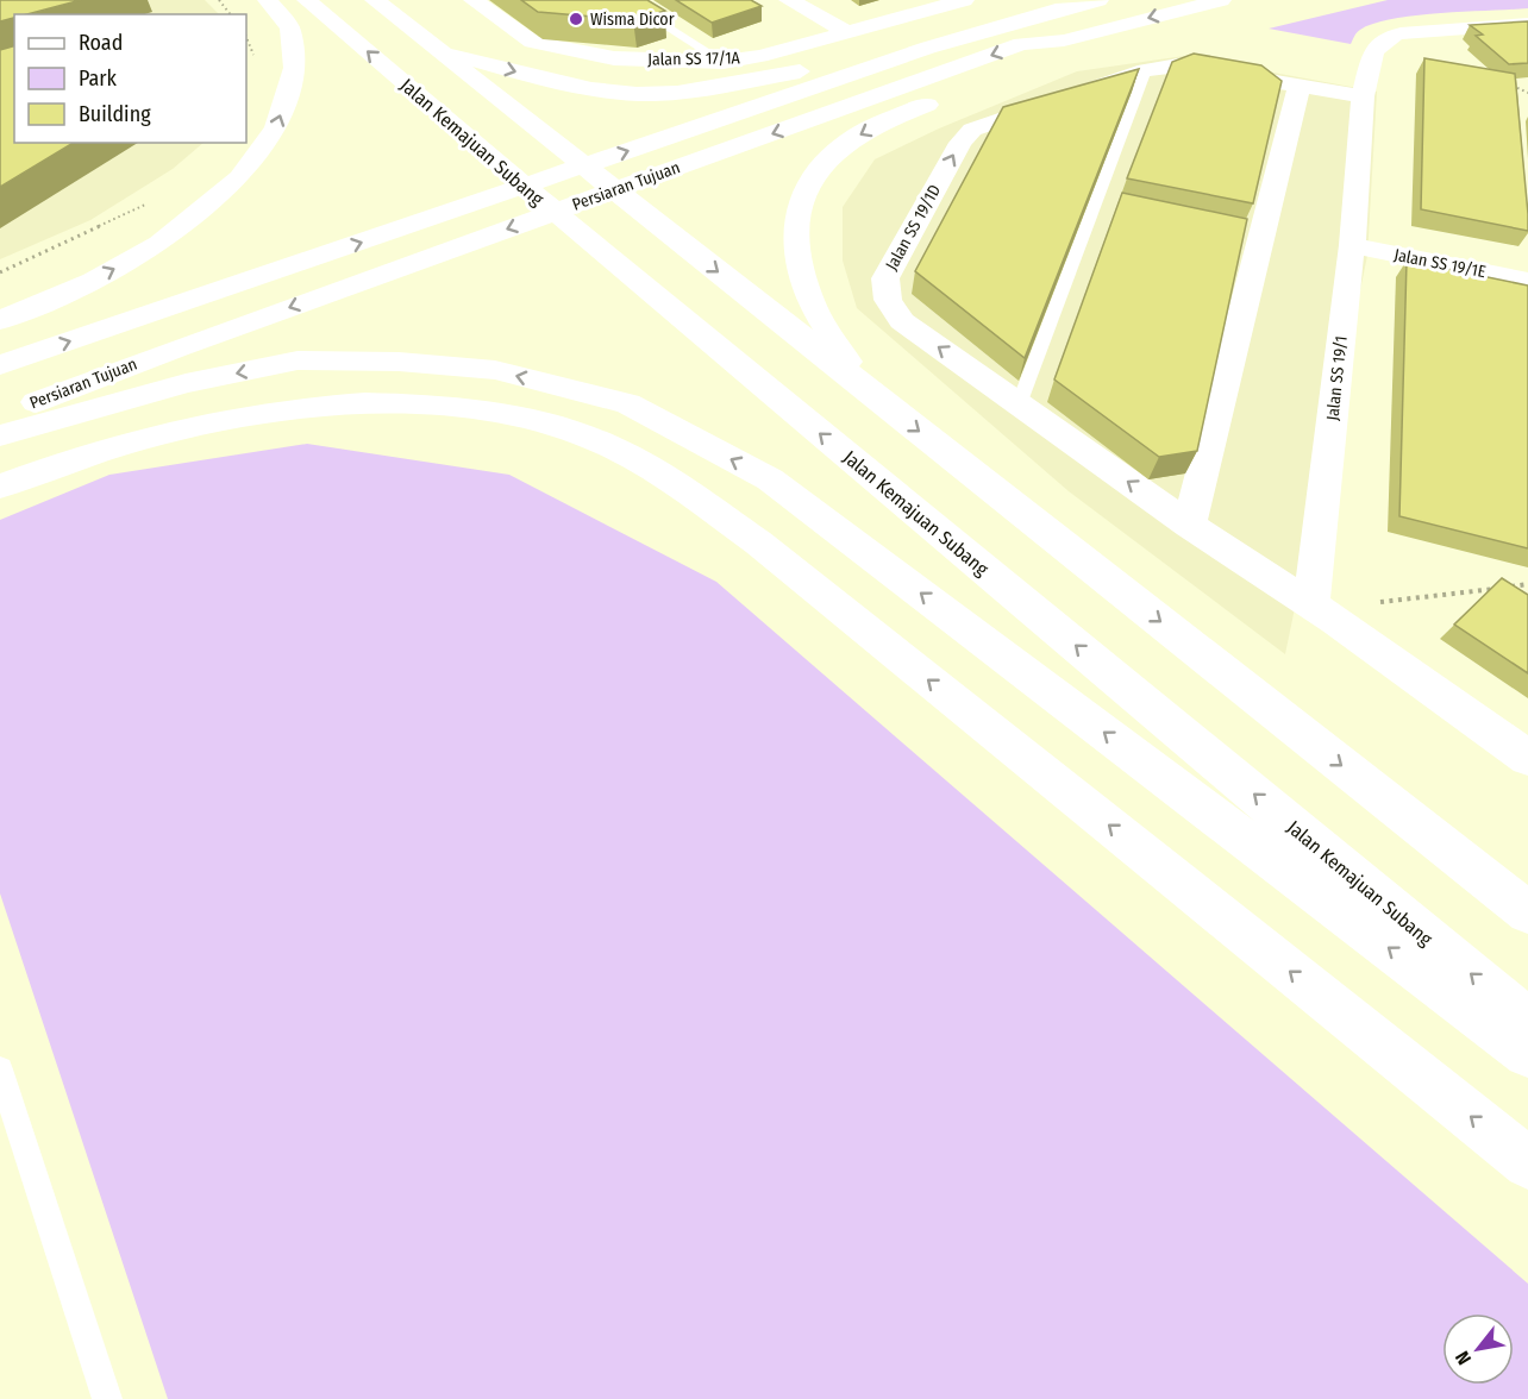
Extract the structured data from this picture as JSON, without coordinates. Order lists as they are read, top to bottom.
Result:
{
  "streets": {
    "main road": [
      "Jalan SS 17/1A",
      "Jalan Kemajuan Subang",
      "Persiaran Tujuan",
      "Jalan SS 19/1D",
      "Jalan SS 19/1E",
      "Jalan SS 19/1"
    ]
  },
  "crossings": [
    ["Jalan SS 19/1D", "Jalan SS 19/1"],
    ["Jalan SS 19/1E", "Jalan SS 19/1"]
  ],
  "places": ["Wisma Dicor"],
  "legend": ["Road", "Park", "Building"],
  "north": "bottom left"
}
